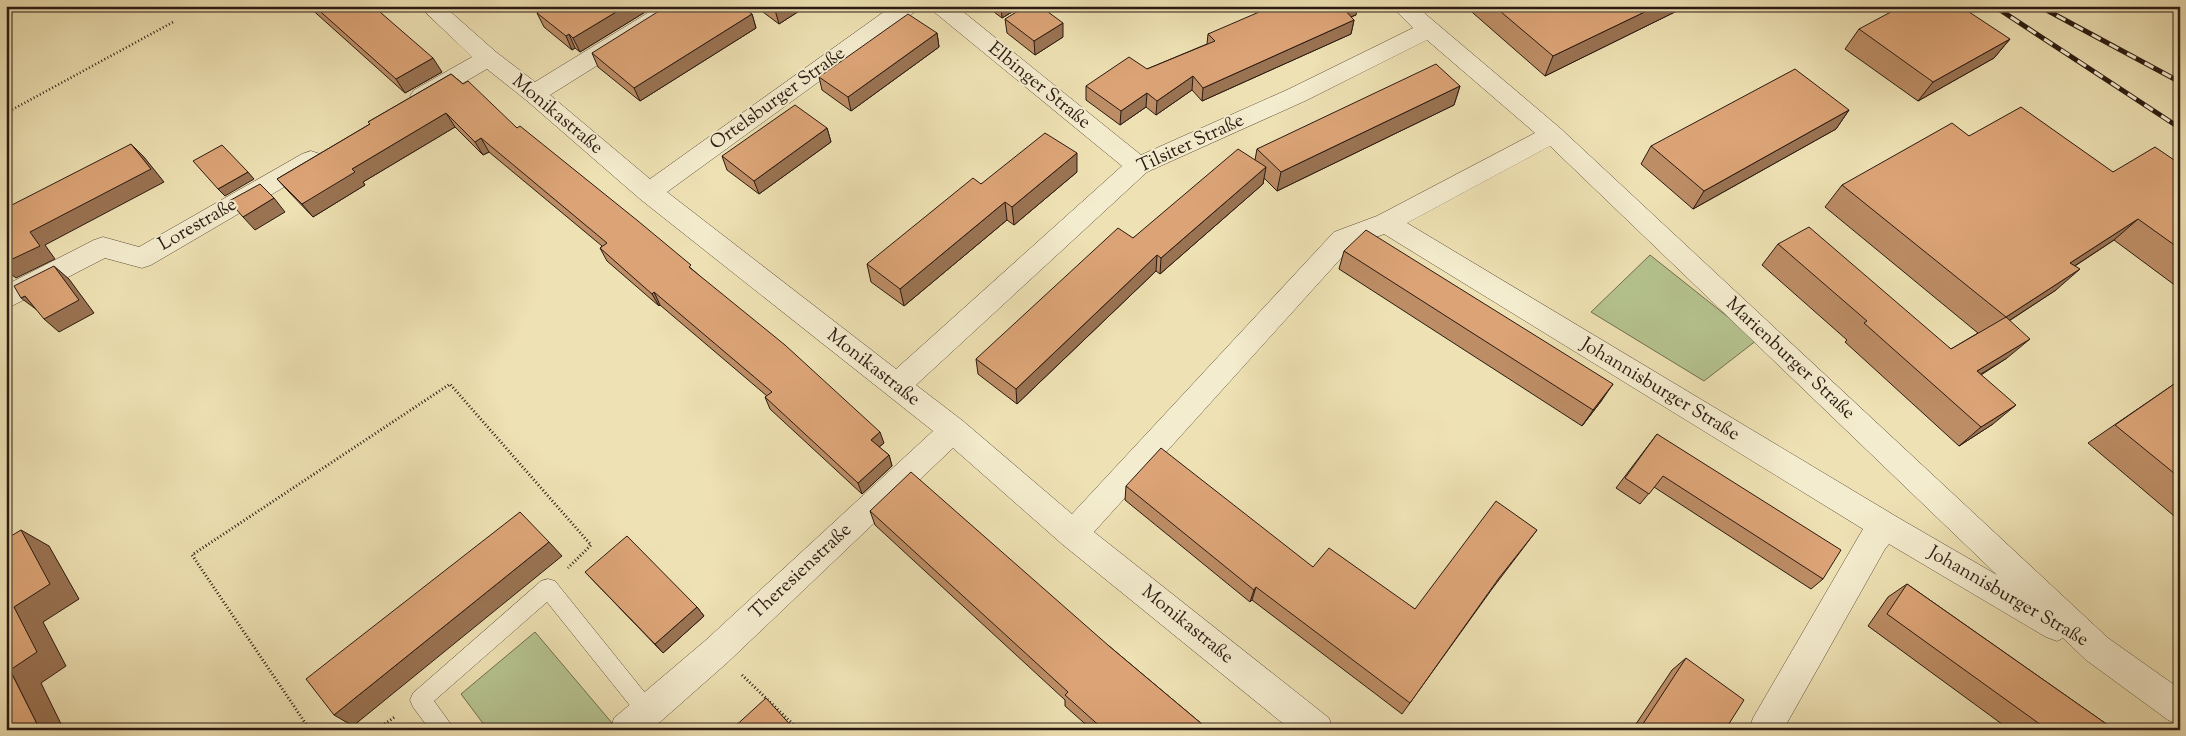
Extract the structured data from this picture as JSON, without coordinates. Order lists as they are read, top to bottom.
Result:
{
  "streets": {
    "street": [
      "Elbinger Straße",
      "Ortelsburger Straße",
      "Monikastraße",
      "Tilsiter Straße",
      "Lorestraße",
      "Marienburger Straße",
      "Johannisburger Straße",
      "Theresienstraße"
    ]
  },
  "crossings": [
    ["Elbinger Straße", "Tilsiter Straße"],
    ["Ortelsburger Straße", "Monikastraße"],
    ["Monikastraße", "Tilsiter Straße"],
    ["Monikastraße", "Theresienstraße"],
    ["Tilsiter Straße", "Marienburger Straße"],
    ["Marienburger Straße", "Johannisburger Straße"]
  ]
}
